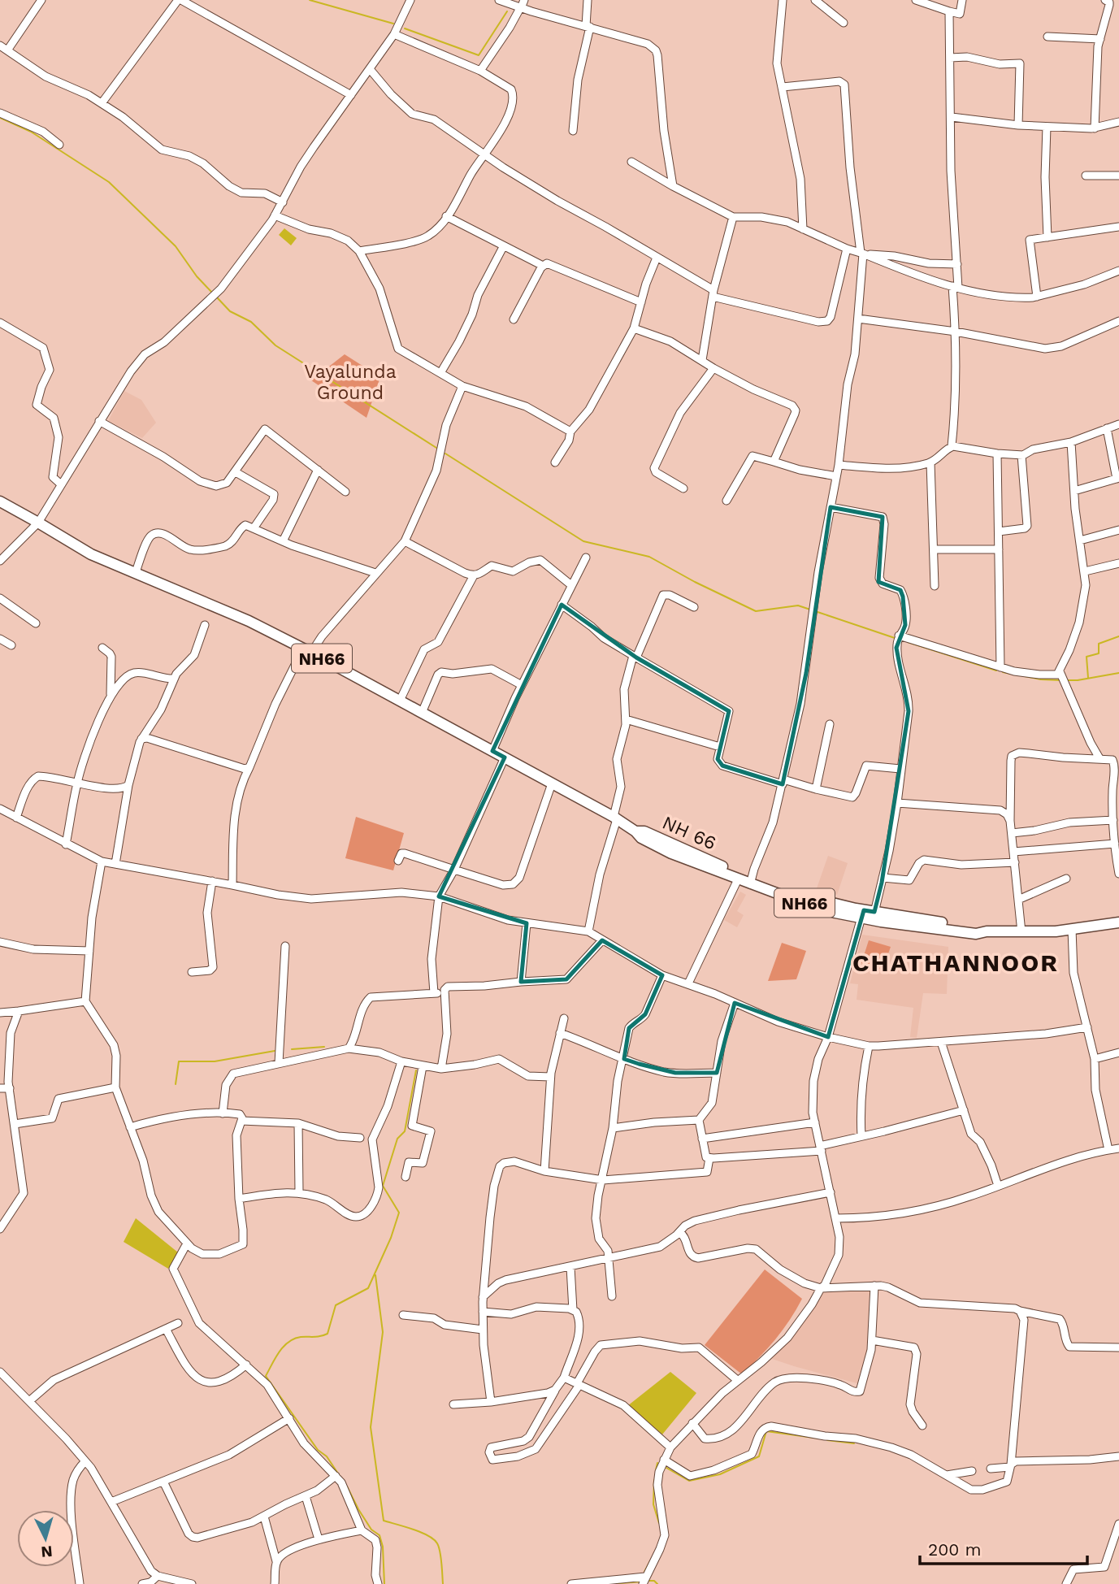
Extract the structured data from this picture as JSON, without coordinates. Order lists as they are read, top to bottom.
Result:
{
  "streets": {
    "highway": ["NH66", "NH 66"]
  },
  "crossings": [
    ["NH66", "NH 66"]
  ],
  "districts": ["CHATHANNOOR"],
  "parks": ["Vayalunda Ground"],
  "scale_bar": "200 m",
  "north": "bottom"
}
